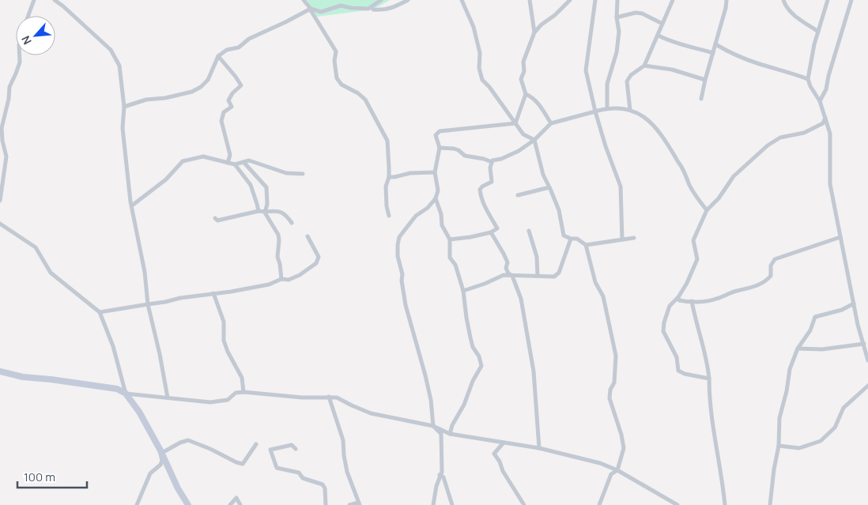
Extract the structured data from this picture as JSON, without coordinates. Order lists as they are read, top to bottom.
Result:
{
  "scale_bar": "100 m",
  "north": "bottom left"
}
